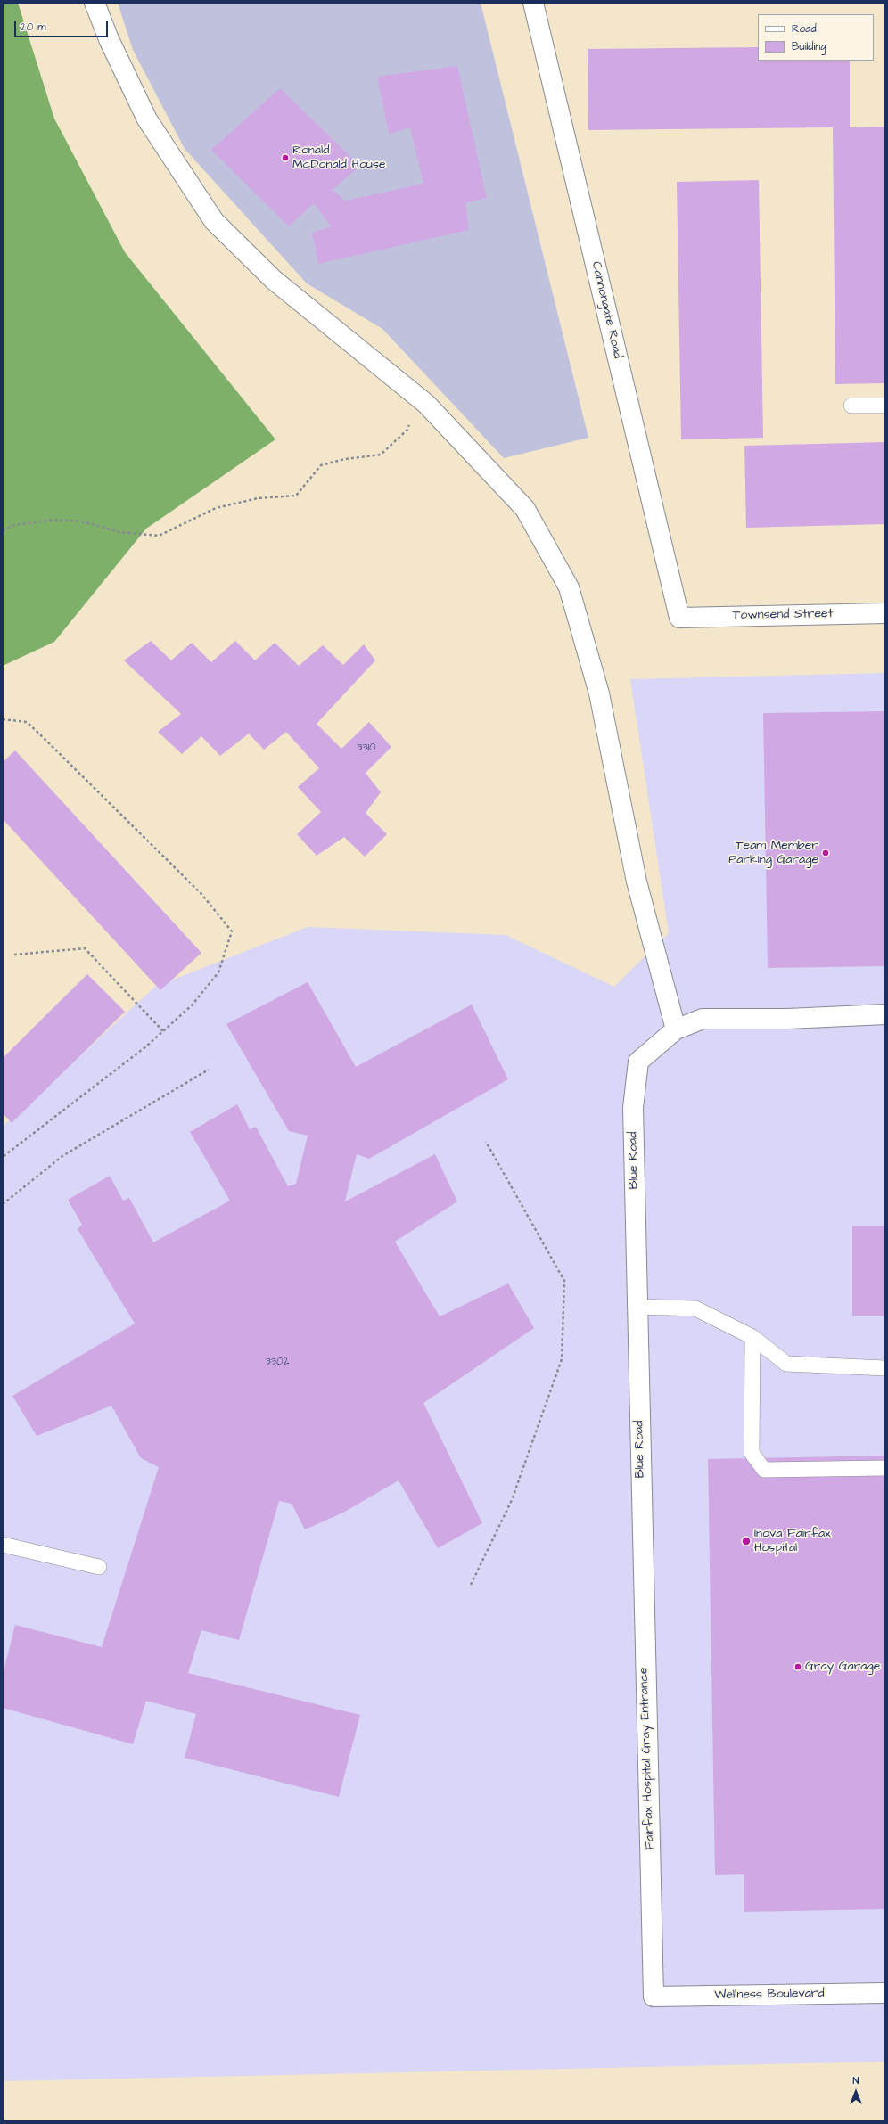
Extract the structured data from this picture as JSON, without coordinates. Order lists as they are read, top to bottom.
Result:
{
  "streets": {
    "street": [
      "Cannongate Road",
      "Townsend Street",
      "Blue Road",
      "Fairfax Hospital Gray Entrance",
      "Wellness Boulevard"
    ]
  },
  "crossings": [
    ["Cannongate Road", "Townsend Street"],
    ["Blue Road", "Fairfax Hospital Gray Entrance"],
    ["Fairfax Hospital Gray Entrance", "Wellness Boulevard"]
  ],
  "places": [
    "Ronald McDonald House",
    "Team Member Parking Garage",
    "Inova Fairfax Hospital",
    "Gray Garage"
  ],
  "house_numbers": ["3310", "3302"],
  "legend": ["Road", "Building"],
  "scale_bar": "20 m",
  "north": "top"
}
